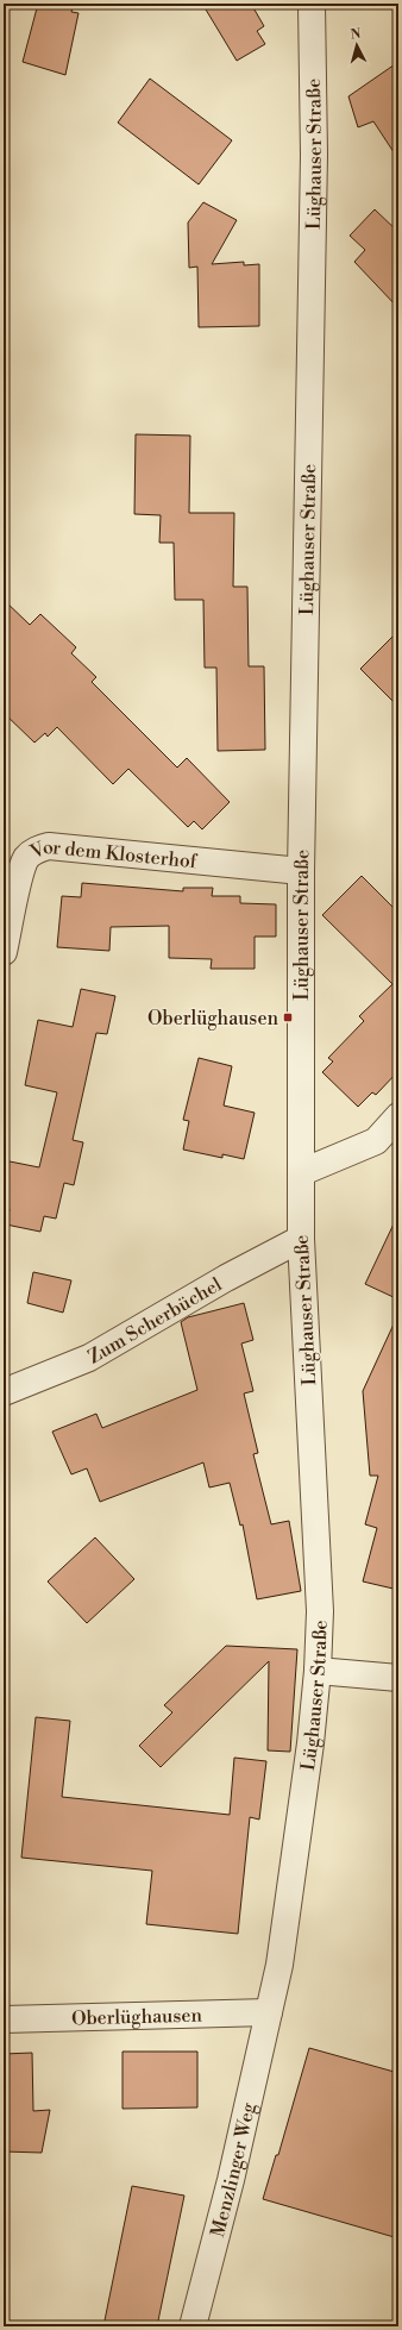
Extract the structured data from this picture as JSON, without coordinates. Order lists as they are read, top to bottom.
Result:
{
  "streets": {
    "street": [
      "Lüghauser Straße",
      "Vor dem Klosterhof",
      "Zum Scherbüchel",
      "Oberlüghausen",
      "Menzlinger Weg"
    ]
  },
  "crossings": [
    ["Lüghauser Straße", "Vor dem Klosterhof"],
    ["Lüghauser Straße", "Zum Scherbüchel"],
    ["Lüghauser Straße", "Oberlüghausen"],
    ["Lüghauser Straße", "Menzlinger Weg"],
    ["Oberlüghausen", "Menzlinger Weg"]
  ],
  "places": {
    "transit": ["Oberlüghausen"]
  },
  "north": "top"
}
